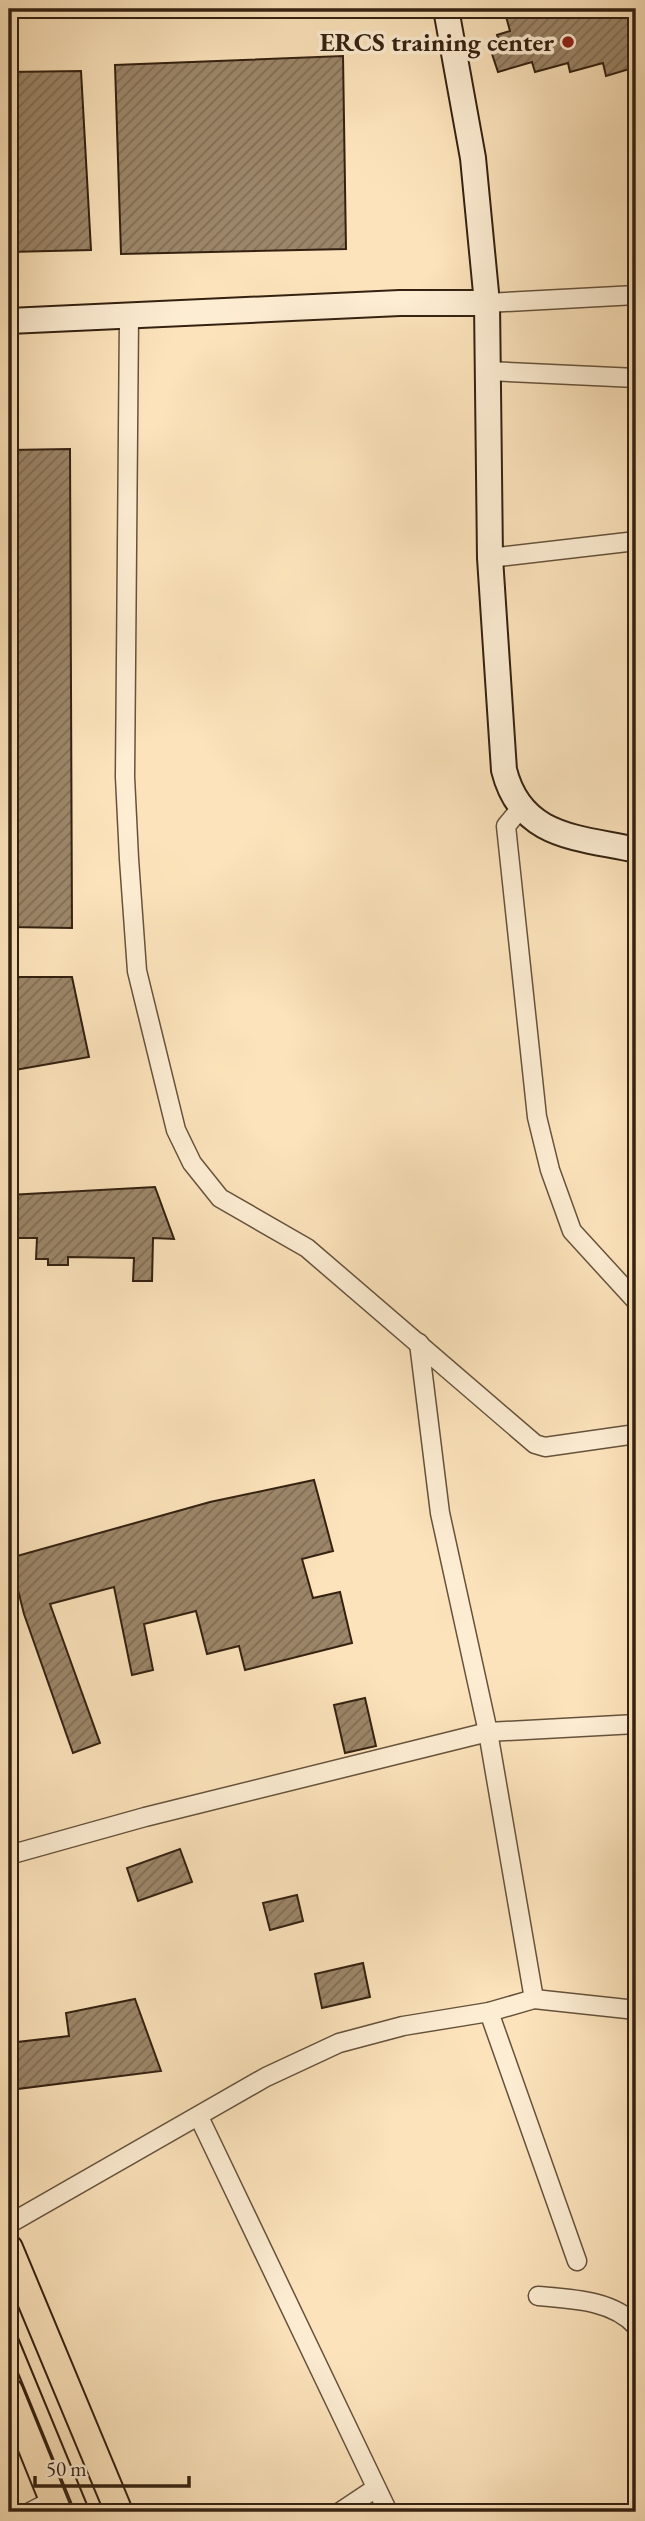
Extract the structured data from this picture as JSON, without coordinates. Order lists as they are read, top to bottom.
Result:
{
  "places": ["ERCS training center"],
  "scale_bar": "50 m"
}
